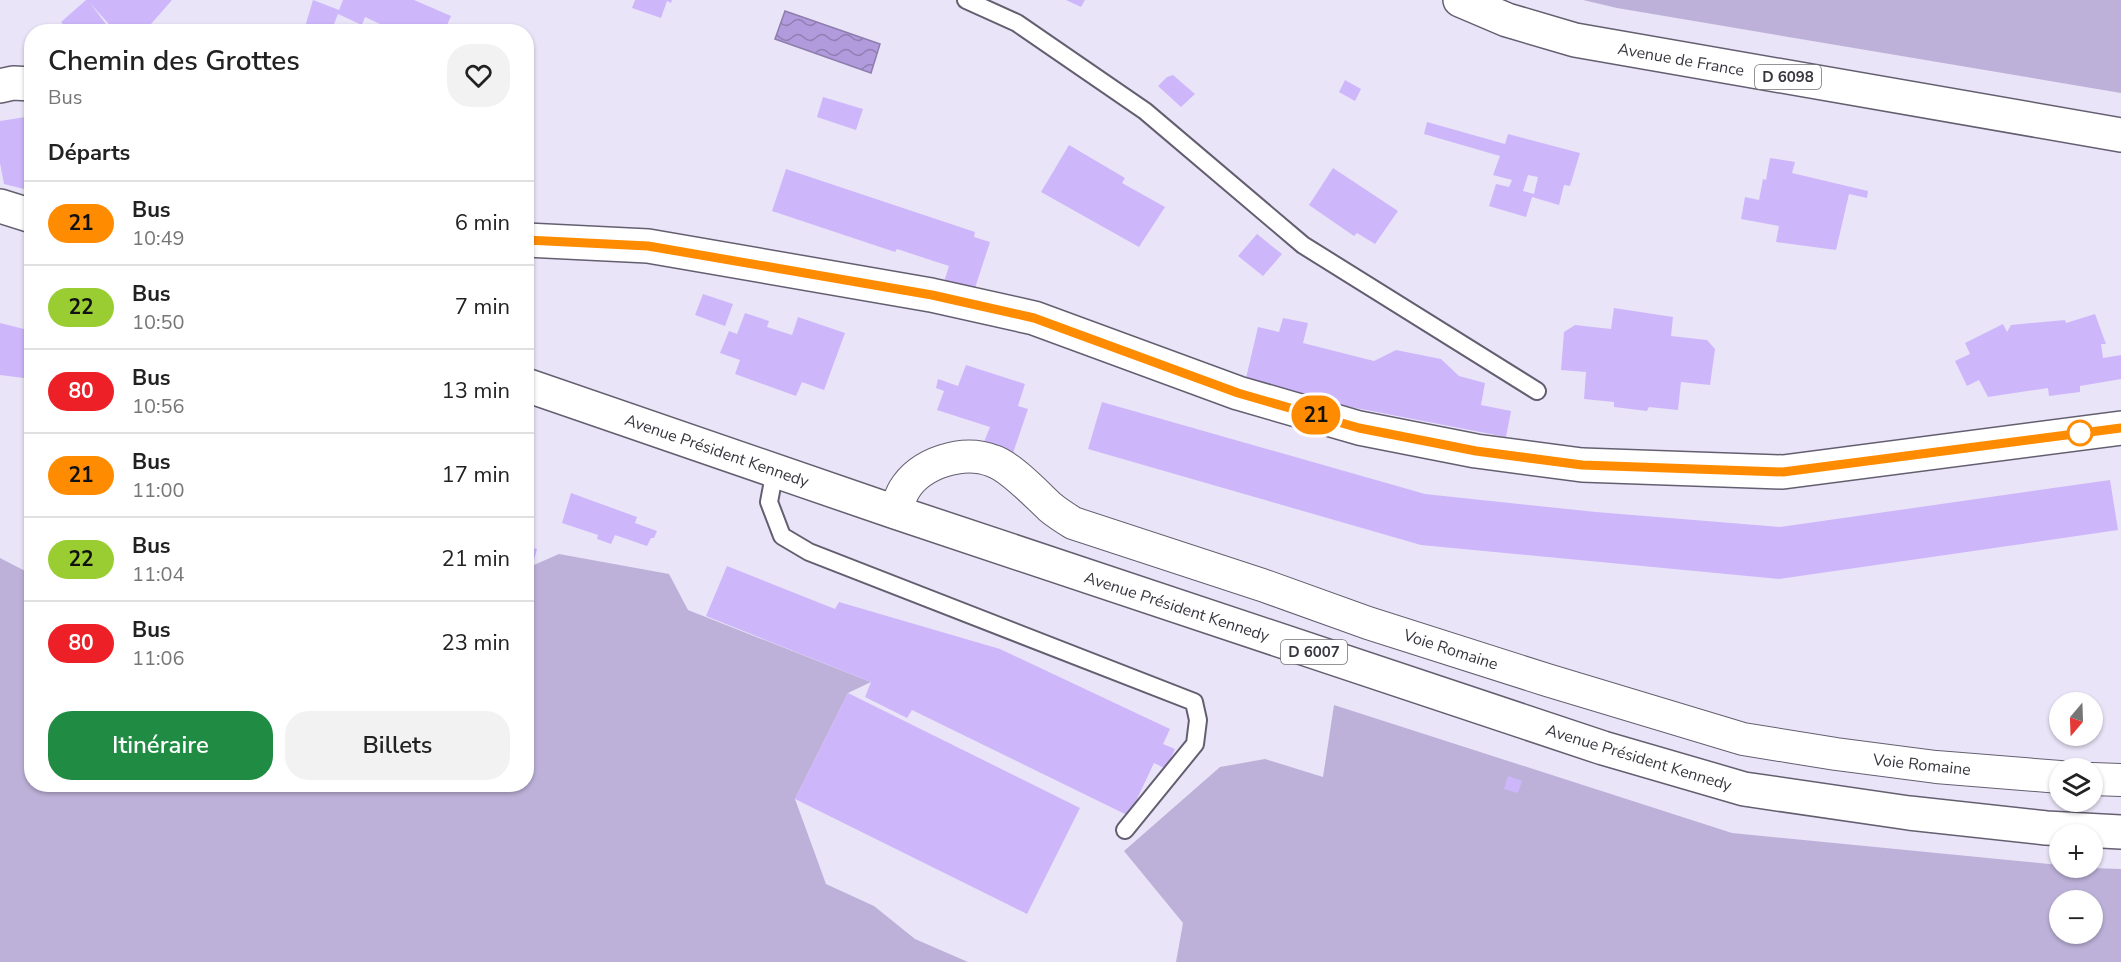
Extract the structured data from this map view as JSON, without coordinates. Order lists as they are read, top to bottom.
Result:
{
  "streets": {
    "main road": [
      "Avenue de France",
      "D 6098",
      "Avenue Président Kennedy",
      "D 6007"
    ],
    "street": ["Voie Romaine"]
  },
  "crossings": [
    ["Avenue Président Kennedy", "Voie Romaine"]
  ],
  "lines": ["bus line 21"],
  "north": "bottom",
  "page": {
    "on_map": "21",
    "heading": [
      ["Chemin des Grottes", "Bus"],
      "Départs"
    ],
    "list": [
      {
        "mark": "21",
        "name": "Bus",
        "note": "10:49",
        "value": "6 min"
      },
      {
        "mark": "22",
        "name": "Bus",
        "note": "10:50",
        "value": "7 min"
      },
      {
        "mark": "80",
        "name": "Bus",
        "note": "10:56",
        "value": "13 min"
      },
      {
        "mark": "21",
        "name": "Bus",
        "note": "11:00",
        "value": "17 min"
      },
      {
        "mark": "22",
        "name": "Bus",
        "note": "11:04",
        "value": "21 min"
      },
      {
        "mark": "80",
        "name": "Bus",
        "note": "11:06",
        "value": "23 min"
      }
    ],
    "map_buttons": ["+", "−"],
    "buttons": ["Itinéraire", "Billets"]
  }
}
